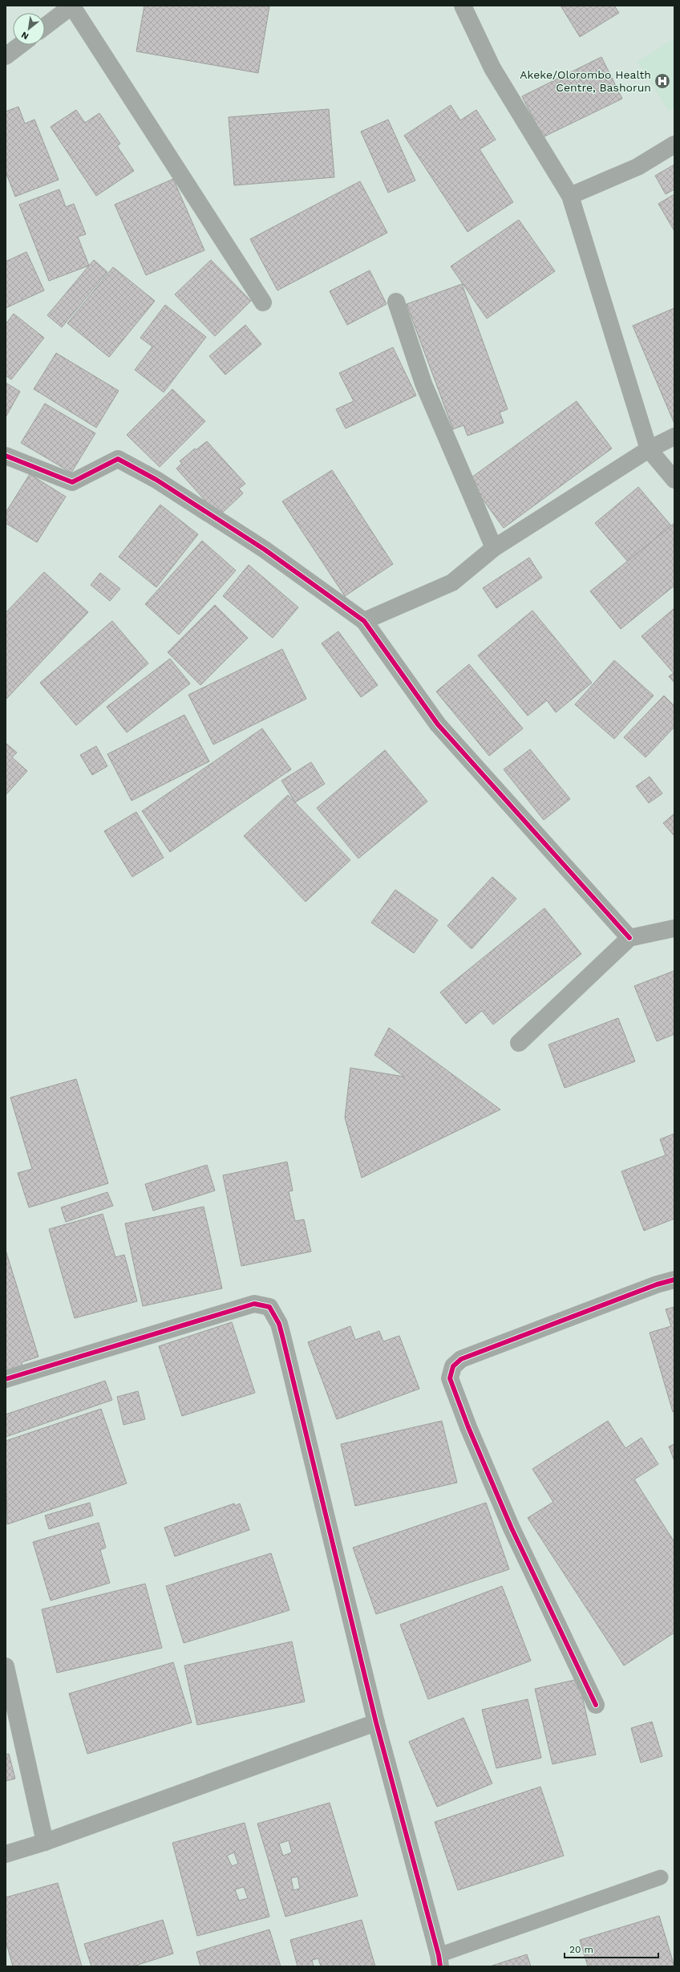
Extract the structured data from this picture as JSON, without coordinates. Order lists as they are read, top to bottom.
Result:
{
  "places": {
    "hospital": ["Akeke/Olorombo Health Centre, Bashorun"]
  },
  "scale_bar": "20 m",
  "north": "bottom left"
}
